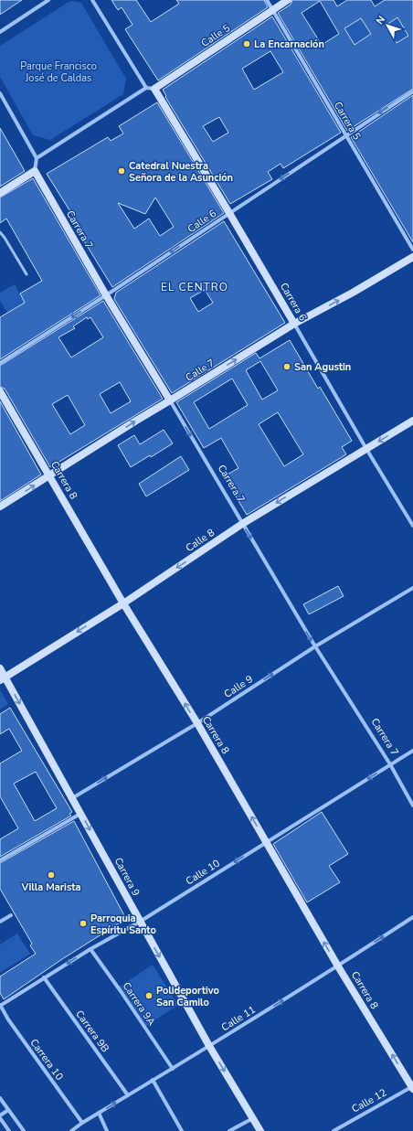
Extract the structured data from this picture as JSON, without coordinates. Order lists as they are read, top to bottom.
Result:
{
  "streets": {
    "street": [
      "Calle 5",
      "Carrera 5",
      "Calle 6",
      "Carrera 7",
      "Carrera 6",
      "Calle 7",
      "Carrera 8",
      "Calle 8",
      "Calle 9",
      "Calle 10",
      "Carrera 9",
      "Carrera 9A",
      "Calle 11",
      "Carrera 9B",
      "Carrera 10",
      "Calle 12"
    ]
  },
  "crossings": [
    ["Calle 5", "Carrera 5"],
    ["Calle 5", "Carrera 6"],
    ["Carrera 5", "Calle 6"],
    ["Calle 6", "Carrera 7"],
    ["Calle 6", "Carrera 6"],
    ["Carrera 7", "Calle 7"],
    ["Carrera 7", "Calle 8"],
    ["Carrera 7", "Calle 9"],
    ["Carrera 7", "Calle 10"],
    ["Carrera 6", "Calle 7"],
    ["Carrera 6", "Calle 8"],
    ["Calle 7", "Carrera 8"],
    ["Carrera 8", "Calle 8"],
    ["Carrera 8", "Calle 9"],
    ["Carrera 8", "Calle 10"],
    ["Carrera 8", "Calle 11"],
    ["Carrera 8", "Calle 12"],
    ["Calle 8", "Carrera 9"],
    ["Calle 9", "Carrera 9"],
    ["Calle 10", "Carrera 9"],
    ["Calle 10", "Carrera 9A"],
    ["Calle 10", "Carrera 9B"],
    ["Calle 10", "Carrera 10"],
    ["Carrera 9", "Calle 11"],
    ["Carrera 9A", "Calle 11"],
    ["Calle 11", "Carrera 9B"],
    ["Calle 11", "Carrera 10"]
  ],
  "one_way": [
    "Calle 6",
    "Carrera 7",
    "Calle 7",
    "Carrera 8",
    "Calle 8",
    "Calle 9",
    "Calle 10",
    "Carrera 9",
    "Calle 11"
  ],
  "districts": ["EL CENTRO"],
  "parks": ["Parque Francisco José de Caldas"],
  "places": [
    "La Encarnación",
    "Catedral Nuestra Señora de la Asunción",
    "San Agustin",
    "Villa Marista",
    "Parroquia Espíritu Santo",
    "Polideportivo San Camilo"
  ],
  "north": "top left"
}
